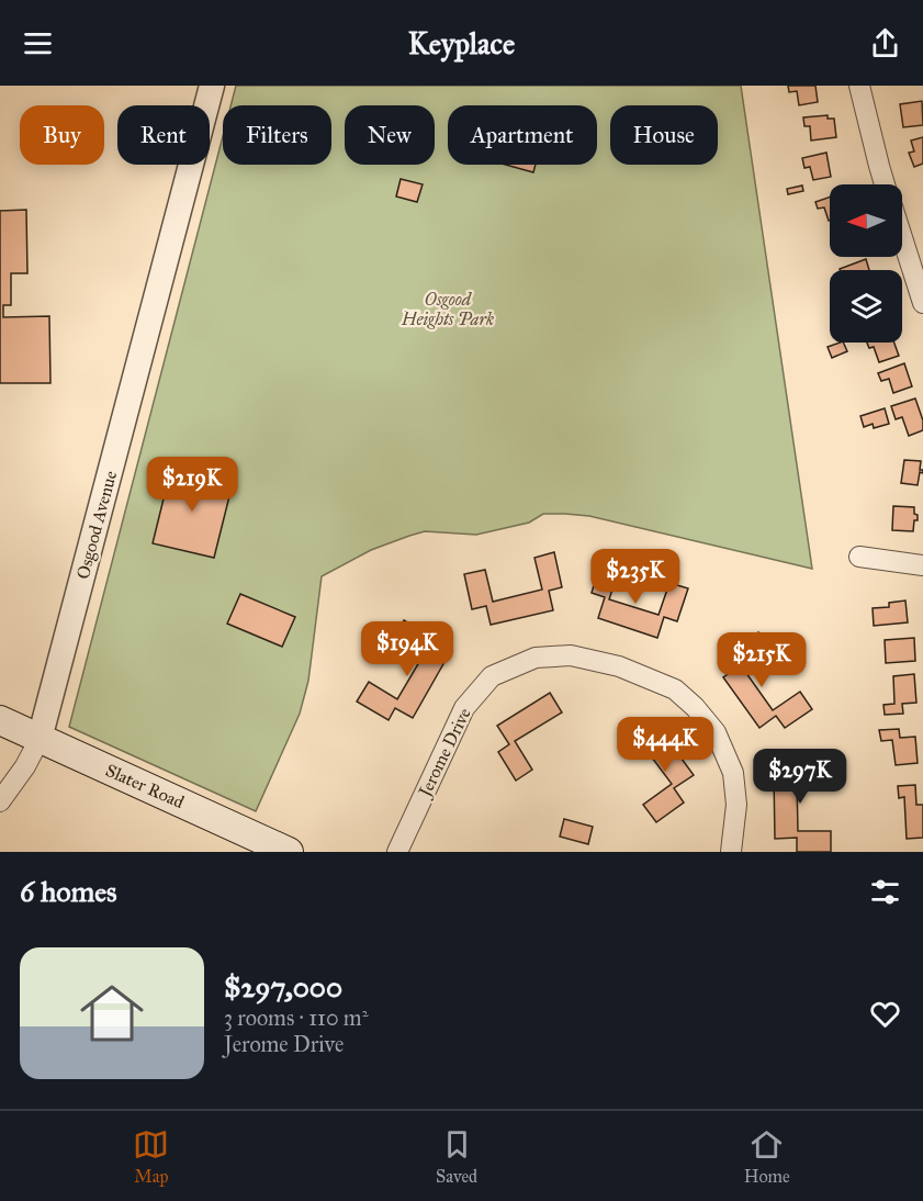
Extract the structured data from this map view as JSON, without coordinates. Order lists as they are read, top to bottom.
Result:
{
  "streets": {
    "main road": ["Slater Road"],
    "street": ["Osgood Avenue", "Jerome Drive"]
  },
  "crossings": [
    ["Osgood Avenue", "Slater Road"]
  ],
  "parks": ["Osgood Heights Park"],
  "north": "left",
  "page": {
    "header": "Keyplace",
    "chip": [
      "Buy",
      "Rent",
      "Filters",
      "New",
      "Apartment",
      "House"
    ],
    "price": [
      "$219K",
      "$235K",
      "$194K",
      "$215K",
      "$444K",
      "$297K"
    ],
    "heading": "6 homes",
    "list": [
      {
        "name": "$297,000",
        "note": "3 rooms · 110 m² · Jerome Drive"
      }
    ],
    "tabs": ["Map", "Saved", "Home"]
  }
}
